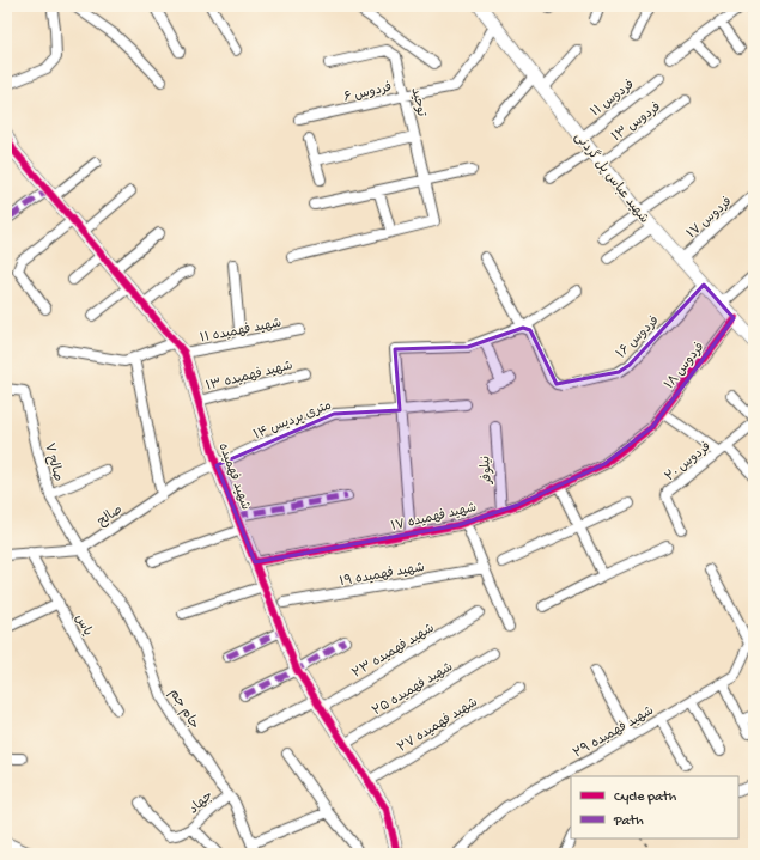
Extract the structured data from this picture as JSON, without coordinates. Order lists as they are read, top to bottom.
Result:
{
  "streets": {
    "street": [
      "فردوس ۶",
      "فردوس ۱۱",
      "توحید",
      "فردوس ۱۳",
      "شهید عباس پل گردنی",
      "فردوس ۱۷",
      "شهید فهمیده ۱۱",
      "فردوس ۱۶",
      "فردوس ۱۸",
      "شهید فهمیده ۱۳",
      "۱۴ متری پردیس",
      "فردوس ۲۰",
      "صالح ۷",
      "نیلوفر",
      "شهید فهمیده",
      "صالح",
      "شهید فهمیده ۱۷",
      "شهید فهمیده ۱۹",
      "یاس",
      "شهید فهمیده ۲۳",
      "شهید فهمیده ۲۵",
      "جام جم",
      "شهید فهمیده ۲۷",
      "شهید فهمیده ۲۹",
      "جهاد"
    ]
  },
  "crossings": [
    ["فردوس ۶", "توحید"],
    ["فردوس ۶", "شهید عباس پل گردنی"],
    ["فردوس ۱۱", "شهید عباس پل گردنی"],
    ["فردوس ۱۳", "شهید عباس پل گردنی"],
    ["شهید عباس پل گردنی", "فردوس ۱۷"],
    ["شهید عباس پل گردنی", "فردوس ۱۶"],
    ["شهید عباس پل گردنی", "فردوس ۱۸"],
    ["شهید فهمیده ۱۱", "شهید فهمیده"],
    ["فردوس ۱۸", "شهید فهمیده ۱۷"],
    ["شهید فهمیده ۱۳", "شهید فهمیده"],
    ["۱۴ متری پردیس", "شهید فهمیده"],
    ["۱۴ متری پردیس", "صالح"],
    ["صالح ۷", "صالح"],
    ["صالح ۷", "جام جم"],
    ["نیلوفر", "شهید فهمیده ۱۷"],
    ["شهید فهمیده", "صالح"],
    ["شهید فهمیده", "شهید فهمیده ۱۷"],
    ["شهید فهمیده", "شهید فهمیده ۲۳"],
    ["شهید فهمیده", "شهید فهمیده ۲۵"],
    ["شهید فهمیده", "شهید فهمیده ۲۷"],
    ["صالح", "یاس"],
    ["صالح", "جام جم"],
    ["جام جم", "جهاد"]
  ],
  "legend": ["Cycle path", "Path"]
}
